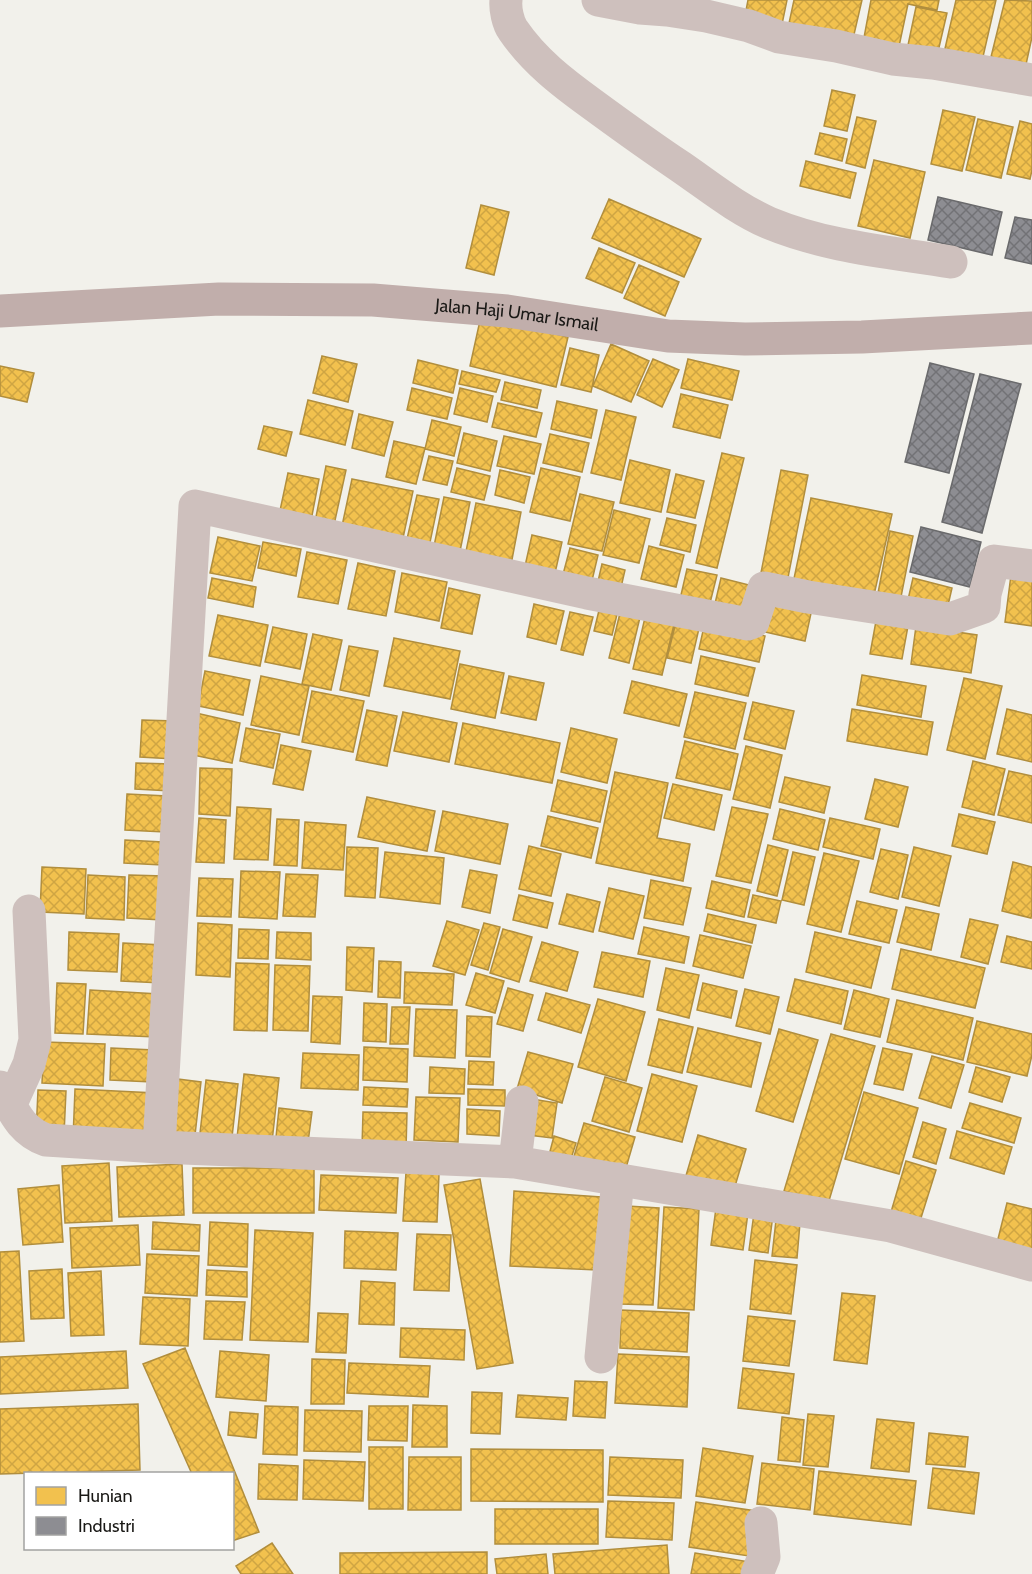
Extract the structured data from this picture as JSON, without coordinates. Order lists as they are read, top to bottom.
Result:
{
  "streets": {
    "main road": ["Jalan Haji Umar Ismail"]
  },
  "legend": ["Hunian", "Industri"]
}
